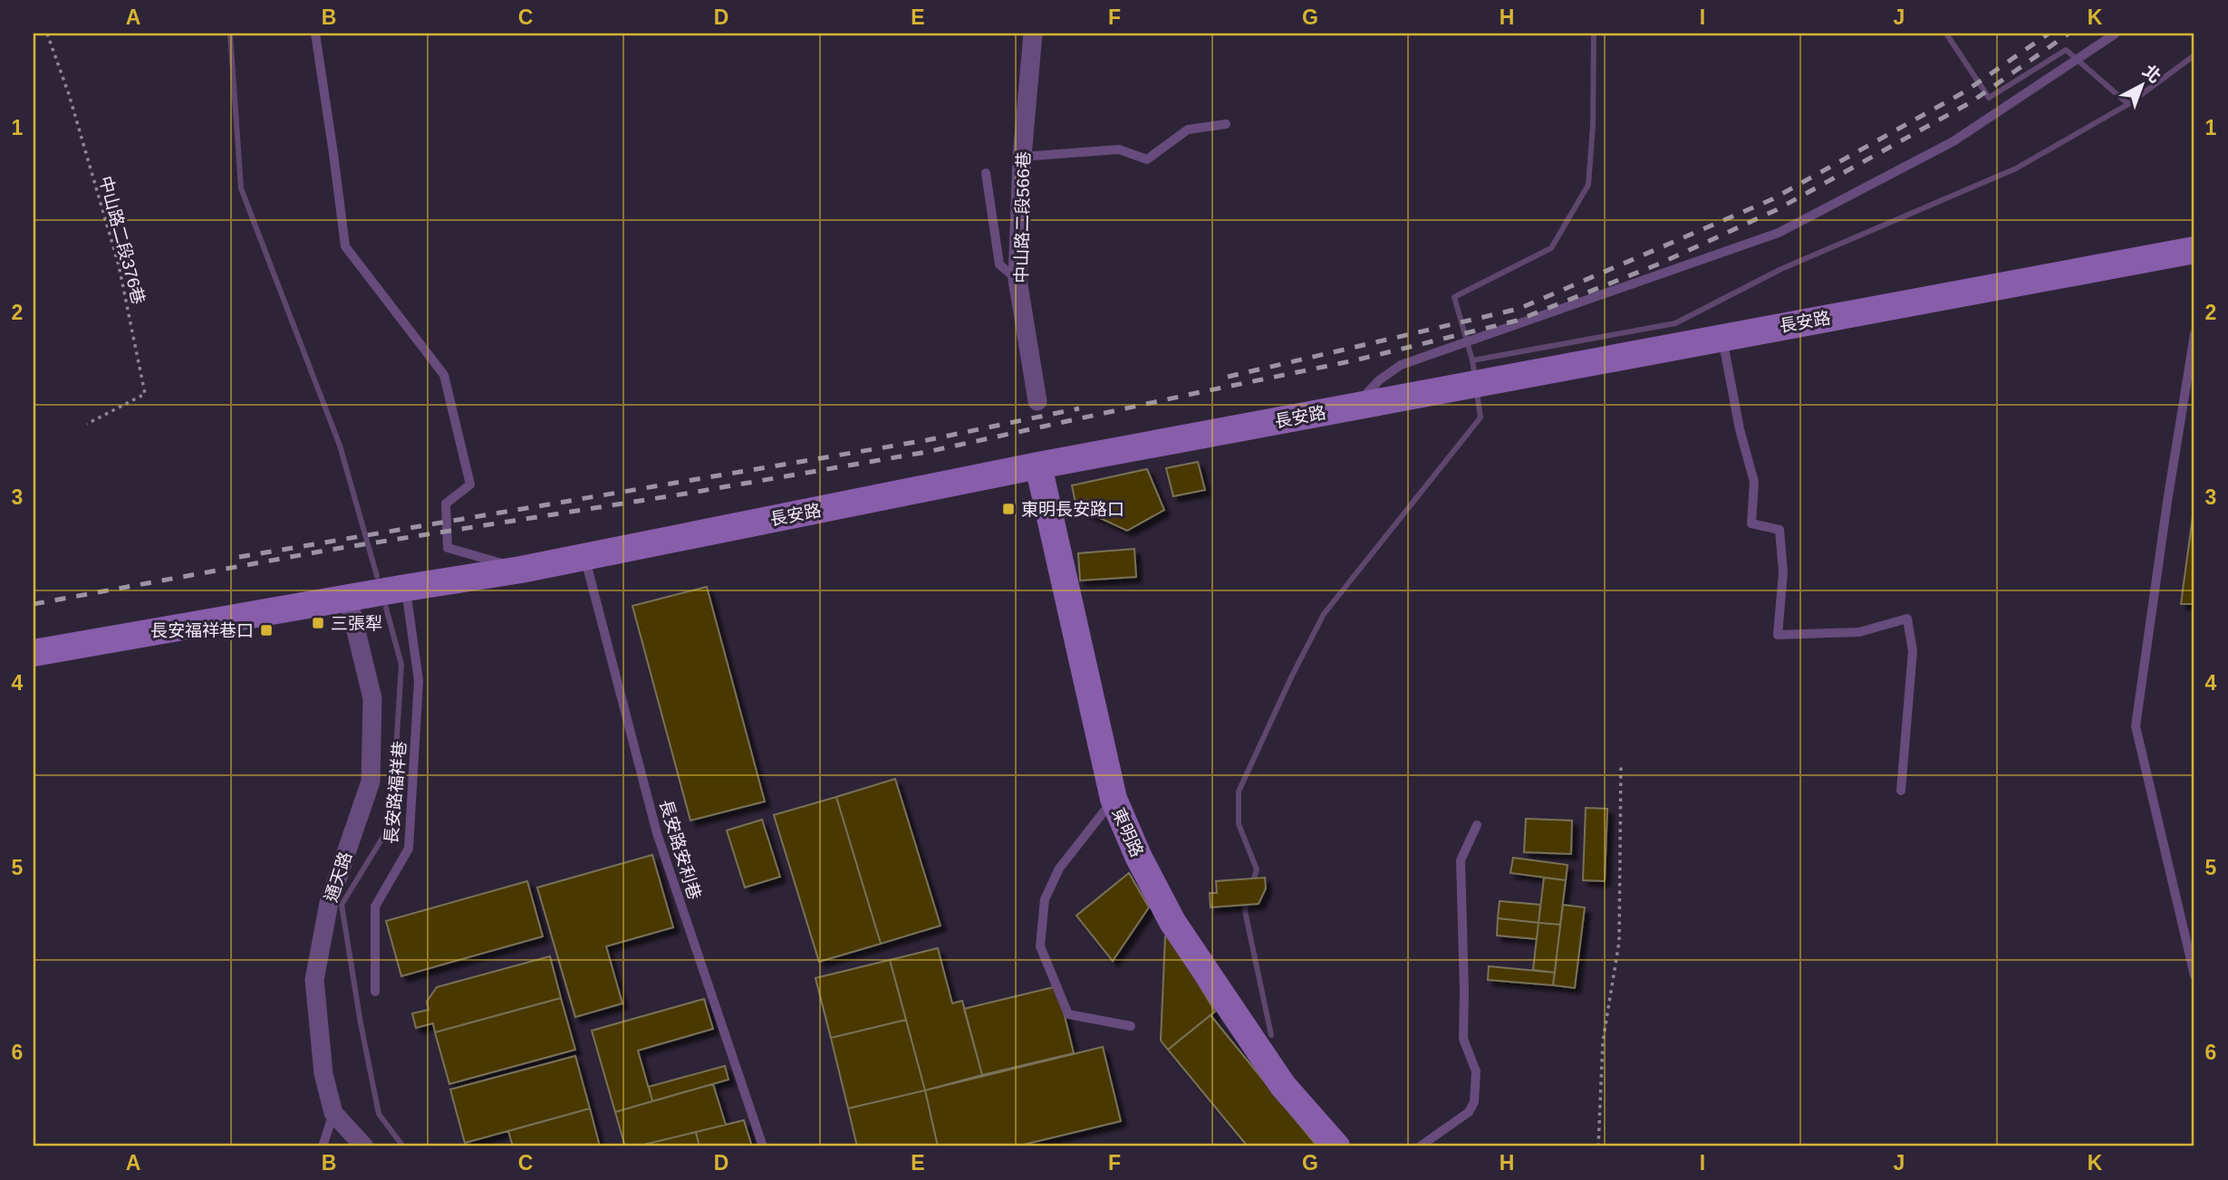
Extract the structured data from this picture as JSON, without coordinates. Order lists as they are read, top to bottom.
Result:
{
  "streets": {
    "main road": ["長安路", "東明路"],
    "street": ["中山路二段566巷", "通天路"],
    "lane": ["長安路福祥巷", "長安路安利巷"],
    "path": ["中山路二段376巷"]
  },
  "crossings": [
    ["長安路", "長安路福祥巷"],
    ["長安路", "東明路"],
    ["長安路", "長安路安利巷"]
  ],
  "places": {
    "transit": ["東明長安路口", "三張犁", "長安福祥巷口"]
  },
  "north": "top right",
  "grid": {
    "columns": [
      "A",
      "B",
      "C",
      "D",
      "E",
      "F",
      "G",
      "H",
      "I",
      "J",
      "K"
    ],
    "rows": [
      "1",
      "2",
      "3",
      "4",
      "5",
      "6"
    ]
  }
}
